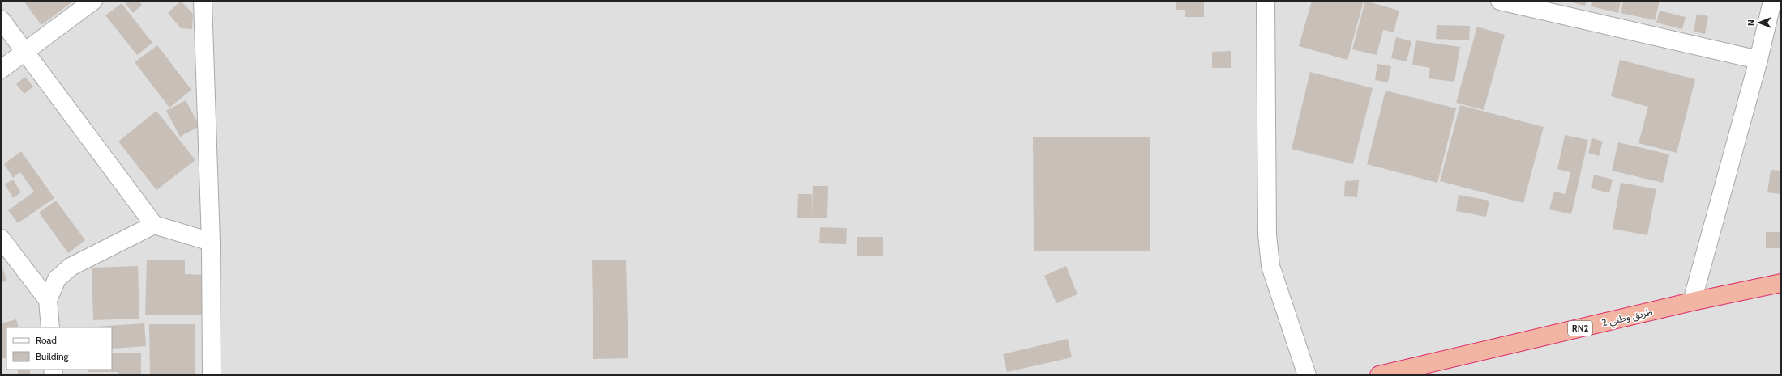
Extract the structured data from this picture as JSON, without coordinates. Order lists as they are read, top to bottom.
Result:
{
  "streets": {
    "highway": ["طريق وطني 2", "RN2"]
  },
  "legend": ["Road", "Building"],
  "north": "left"
}
